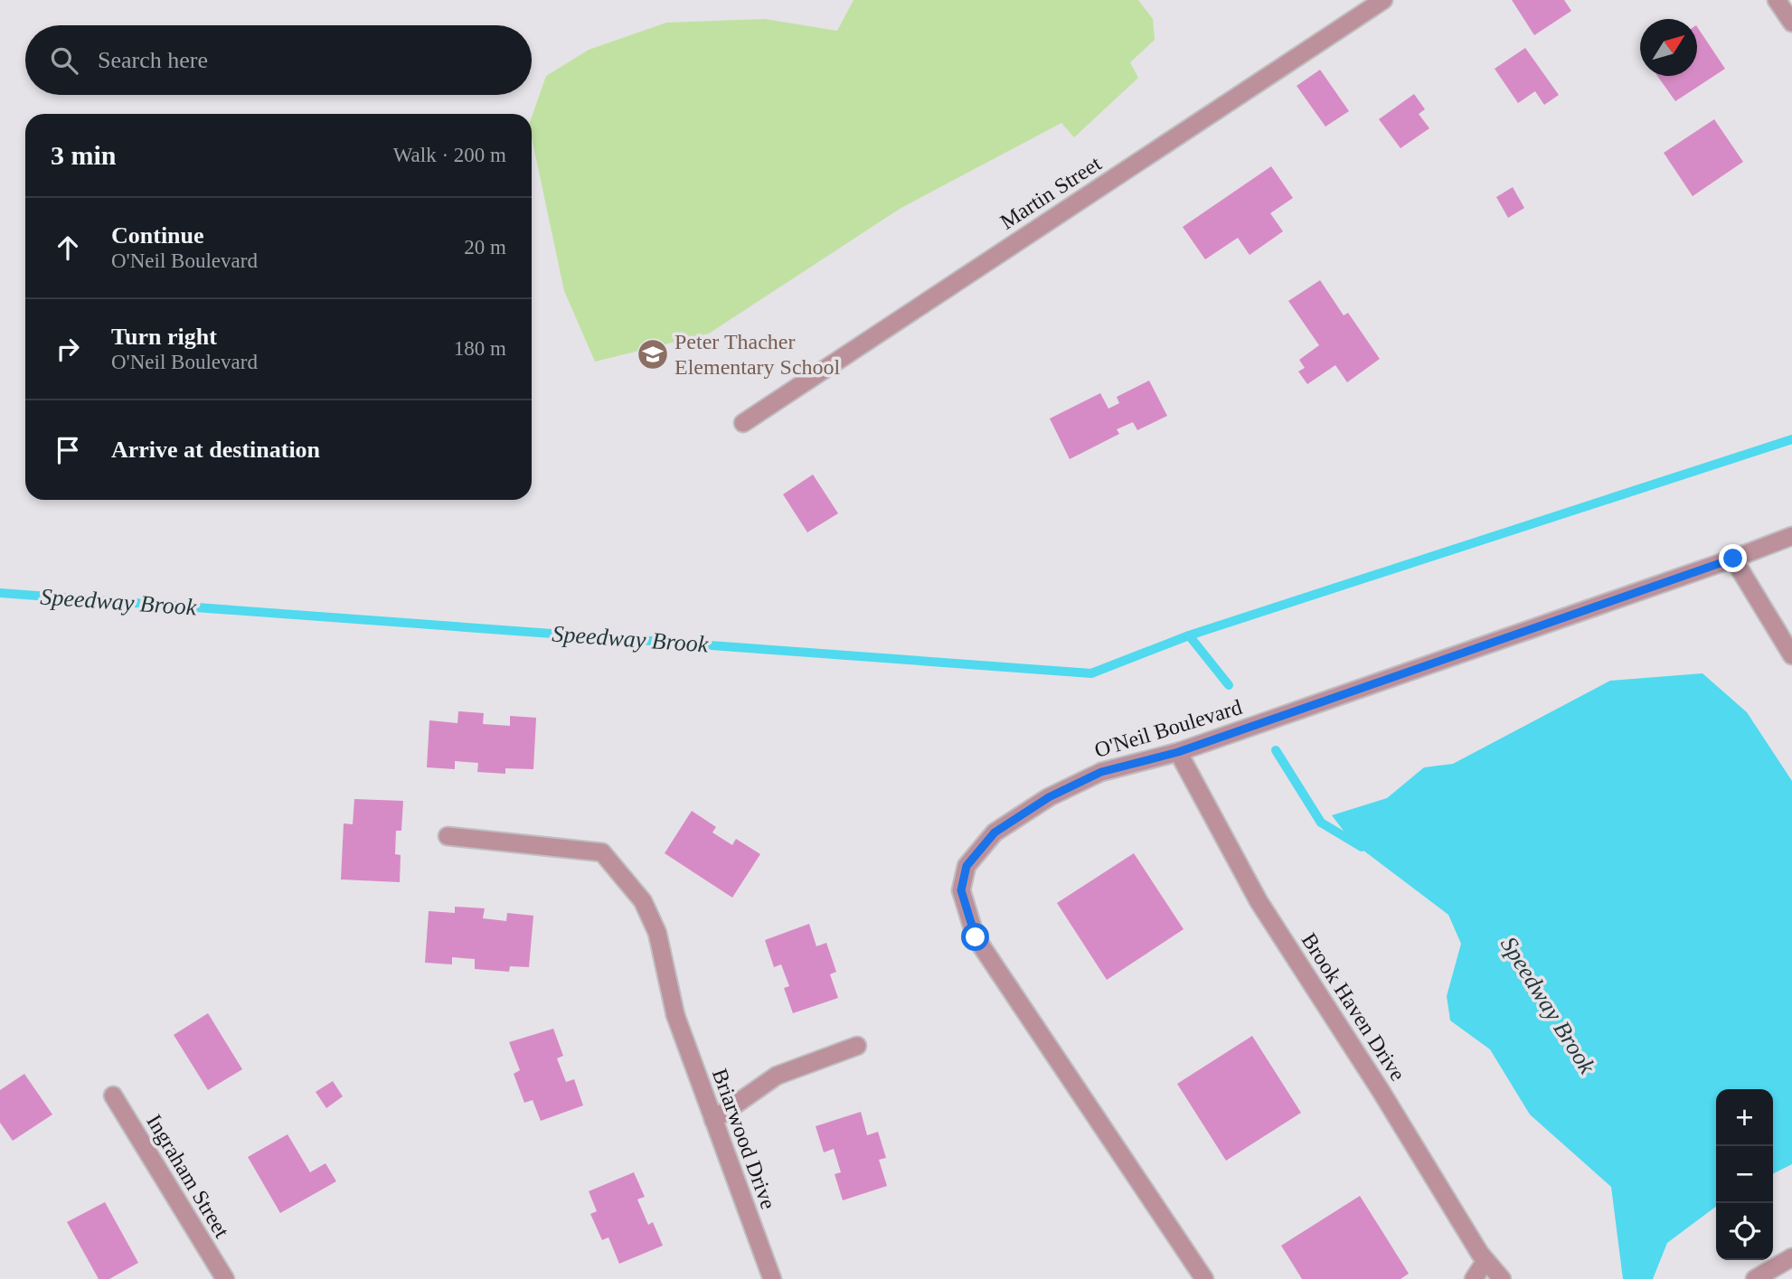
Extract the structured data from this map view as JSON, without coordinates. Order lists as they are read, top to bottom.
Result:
{
  "streets": {
    "street": [
      "Martin Street",
      "O'Neil Boulevard",
      "Brook Haven Drive",
      "Briarwood Drive",
      "Ingraham Street"
    ]
  },
  "crossings": [
    ["O'Neil Boulevard", "Brook Haven Drive"]
  ],
  "water": ["Speedway Brook"],
  "places": {
    "school or university": ["Peter Thacher Elementary School"]
  },
  "north": "top right",
  "page": {
    "search": "Search here",
    "heading": ["3 min", "Walk · 200 m"],
    "list": [
      ["Continue", "O'Neil Boulevard", "20 m"],
      ["Turn right", "O'Neil Boulevard", "180 m"],
      "Arrive at destination"
    ],
    "map_buttons": ["+", "−"]
  }
}
